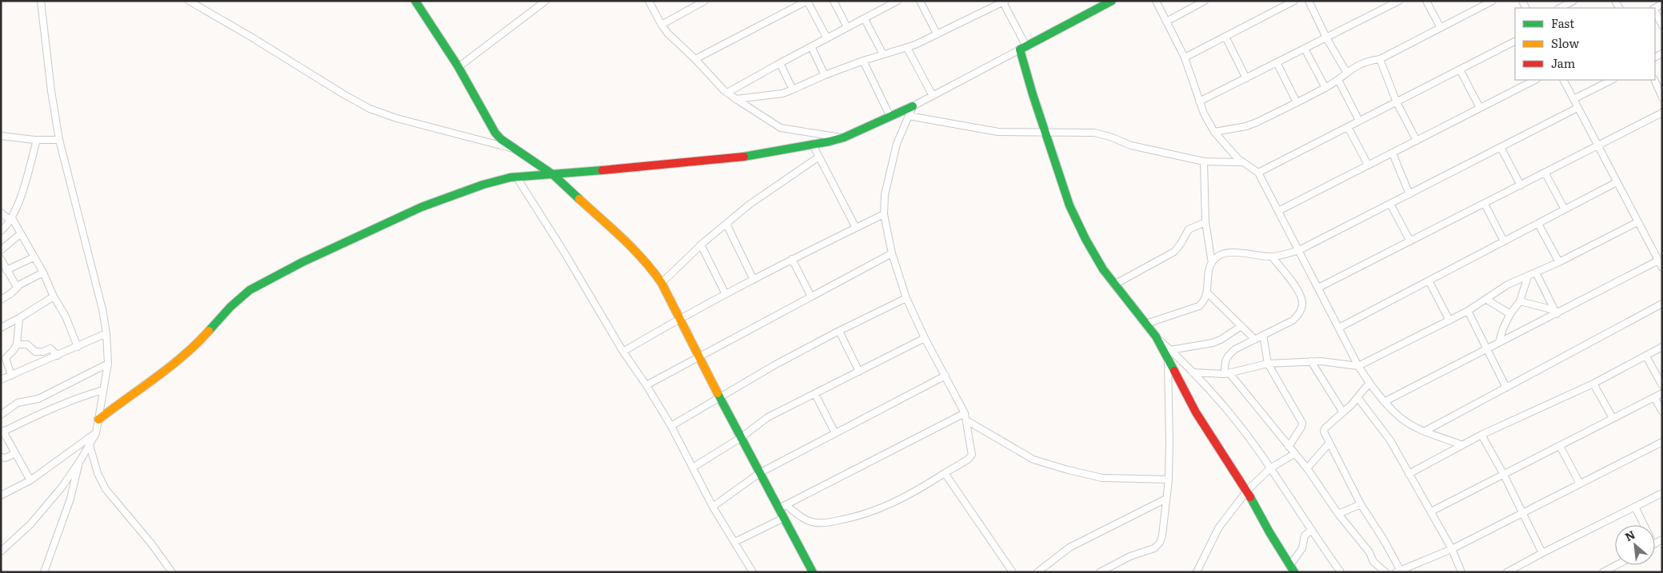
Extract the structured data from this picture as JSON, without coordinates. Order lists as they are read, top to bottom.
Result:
{
  "legend": ["Fast", "Slow", "Jam"],
  "north": "top left"
}
